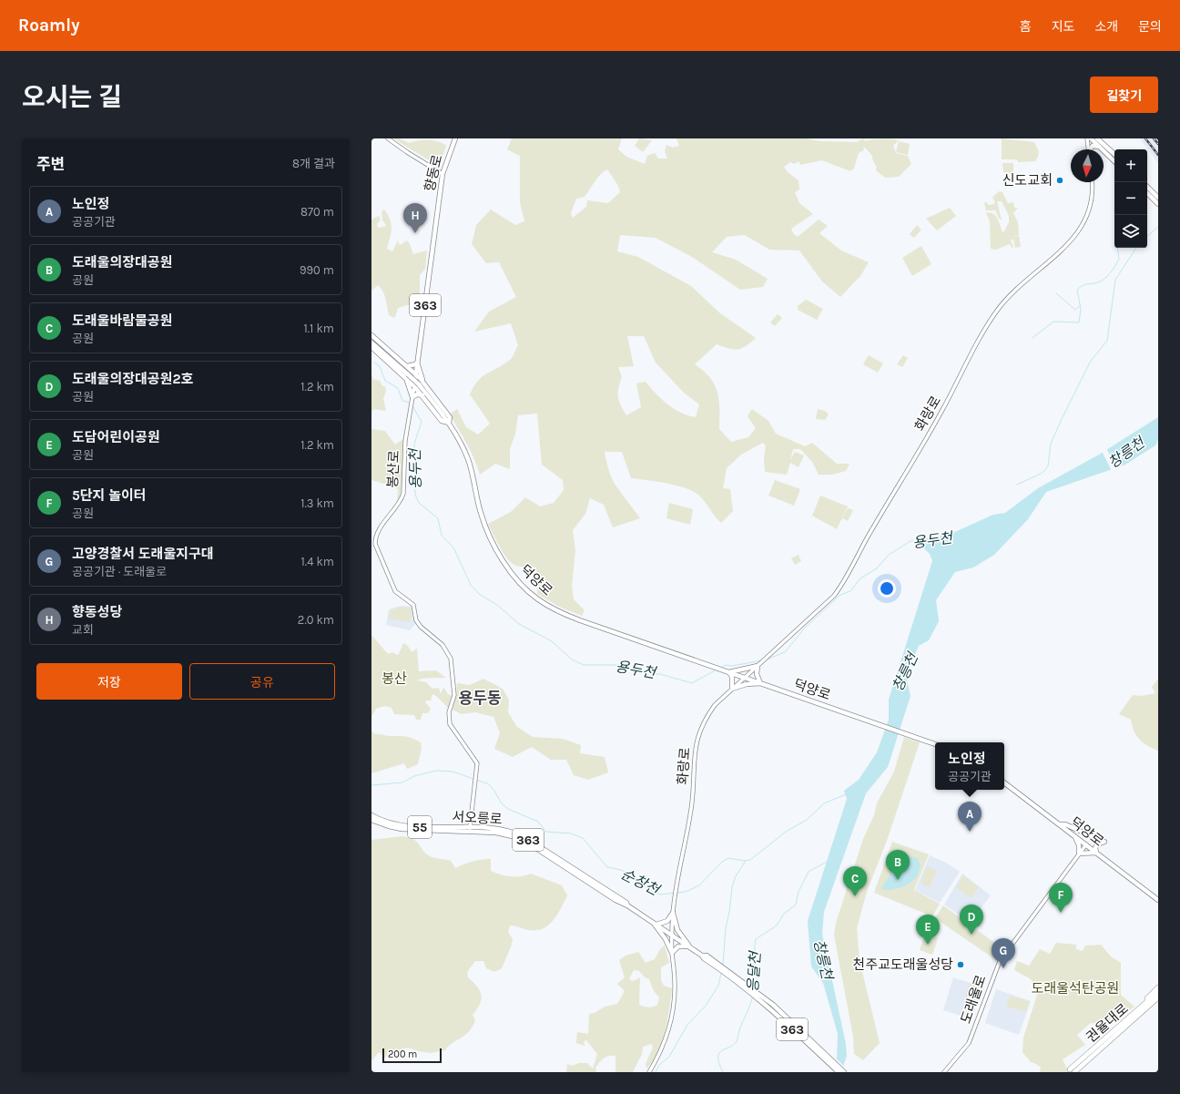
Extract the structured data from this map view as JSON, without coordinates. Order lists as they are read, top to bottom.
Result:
{
  "streets": {
    "highway": ["권율대로"],
    "main road": [
      "향동로",
      "363",
      "화랑로",
      "봉산로",
      "덕양로",
      "서오릉로",
      "55",
      "도래울로"
    ]
  },
  "crossings": [
    ["향동로", "363"],
    ["363", "봉산로"],
    ["363", "서오릉로"],
    ["화랑로", "덕양로"],
    ["화랑로", "서오릉로"],
    ["봉산로", "서오릉로"],
    ["덕양로", "도래울로"]
  ],
  "districts": ["용두동"],
  "water": [
    "창릉천",
    "용두천",
    "순창천",
    "응달천"
  ],
  "parks": ["봉산", "도래울석탄공원"],
  "places": ["신도교회", "천주교도래울성당"],
  "scale_bar": "200 m",
  "north": "bottom",
  "page": {
    "header": "Roamly",
    "nav": [
      "홈",
      "지도",
      "소개",
      "문의"
    ],
    "title": "오시는 길",
    "buttons": [
      "길찾기",
      ["저장", "공유"]
    ],
    "heading": ["주변", "8개 결과"],
    "map_buttons": ["+", "−"],
    "list": [
      {
        "mark": "A",
        "name": "노인정",
        "note": "공공기관",
        "value": "870 m"
      },
      {
        "mark": "B",
        "name": "도래울의장대공원",
        "note": "공원",
        "value": "990 m"
      },
      {
        "mark": "C",
        "name": "도래울바람물공원",
        "note": "공원",
        "value": "1.1 km"
      },
      {
        "mark": "D",
        "name": "도래울의장대공원2호",
        "note": "공원",
        "value": "1.2 km"
      },
      {
        "mark": "E",
        "name": "도담어린이공원",
        "note": "공원",
        "value": "1.2 km"
      },
      {
        "mark": "F",
        "name": "5단지 놀이터",
        "note": "공원",
        "value": "1.3 km"
      },
      {
        "mark": "G",
        "name": "고양경찰서 도래울지구대",
        "note": "공공기관 · 도래울로",
        "value": "1.4 km"
      },
      {
        "mark": "H",
        "name": "향동성당",
        "note": "교회",
        "value": "2.0 km"
      }
    ],
    "pins": [
      "H",
      "A",
      "B",
      "C",
      "F",
      "D",
      "E",
      "G"
    ],
    "popup": ["노인정", "공공기관"],
    "scale": "200 m"
  }
}
